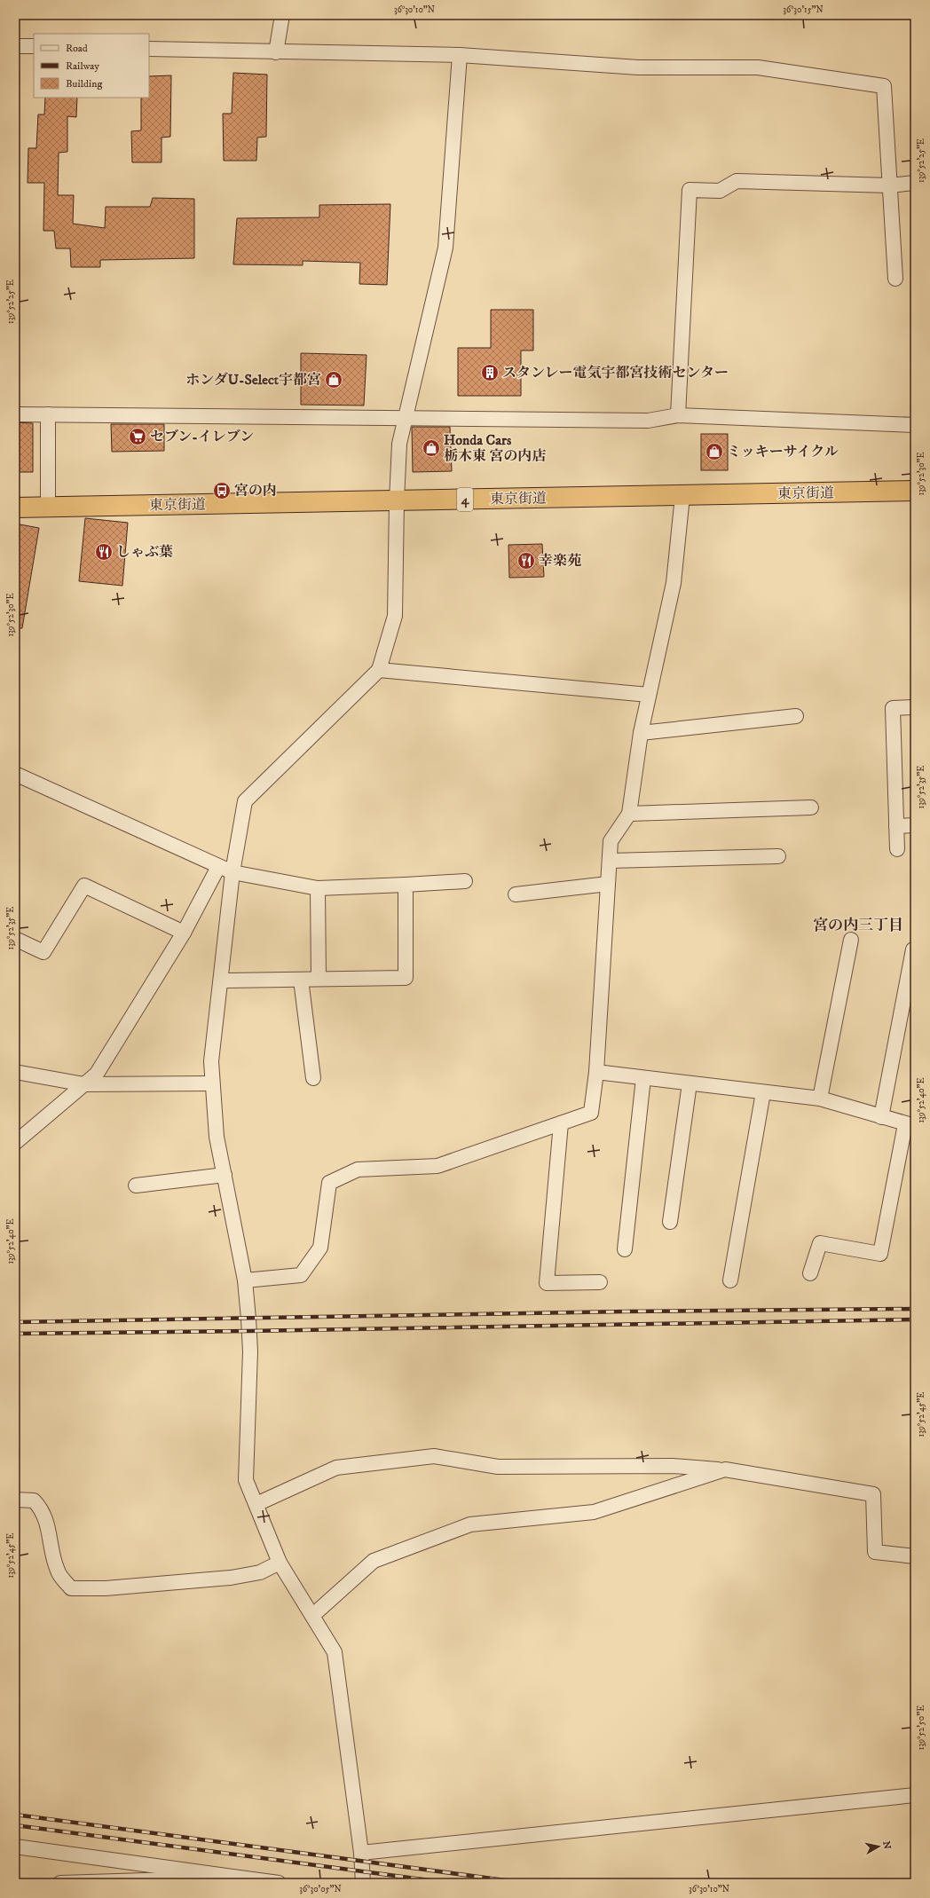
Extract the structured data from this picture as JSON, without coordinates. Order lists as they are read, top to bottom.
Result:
{
  "streets": {
    "highway": ["東京街道", "4"]
  },
  "districts": ["宮の内三丁目"],
  "places": {
    "building": ["スタンレー電気宇都宮技術センター"],
    "shop": ["ホンダU-Select宇都宮", "Honda Cars 栃木東 宮の内店", "ミッキーサイクル"],
    "supermarket": ["セブン-イレブン"],
    "bus stop": ["宮の内"],
    "restaurant": ["しゃぶ葉", "幸楽苑"]
  },
  "legend": ["Road", "Railway", "Building"],
  "north": "right",
  "coordinates": [
    "36°30'10\"N",
    "36°30'15\"N",
    "139°52'25\"E",
    "139°52'30\"E",
    "139°52'35\"E",
    "139°52'40\"E",
    "139°52'45\"E",
    "139°52'50\"E",
    "36°30'05\"N"
  ]
}
